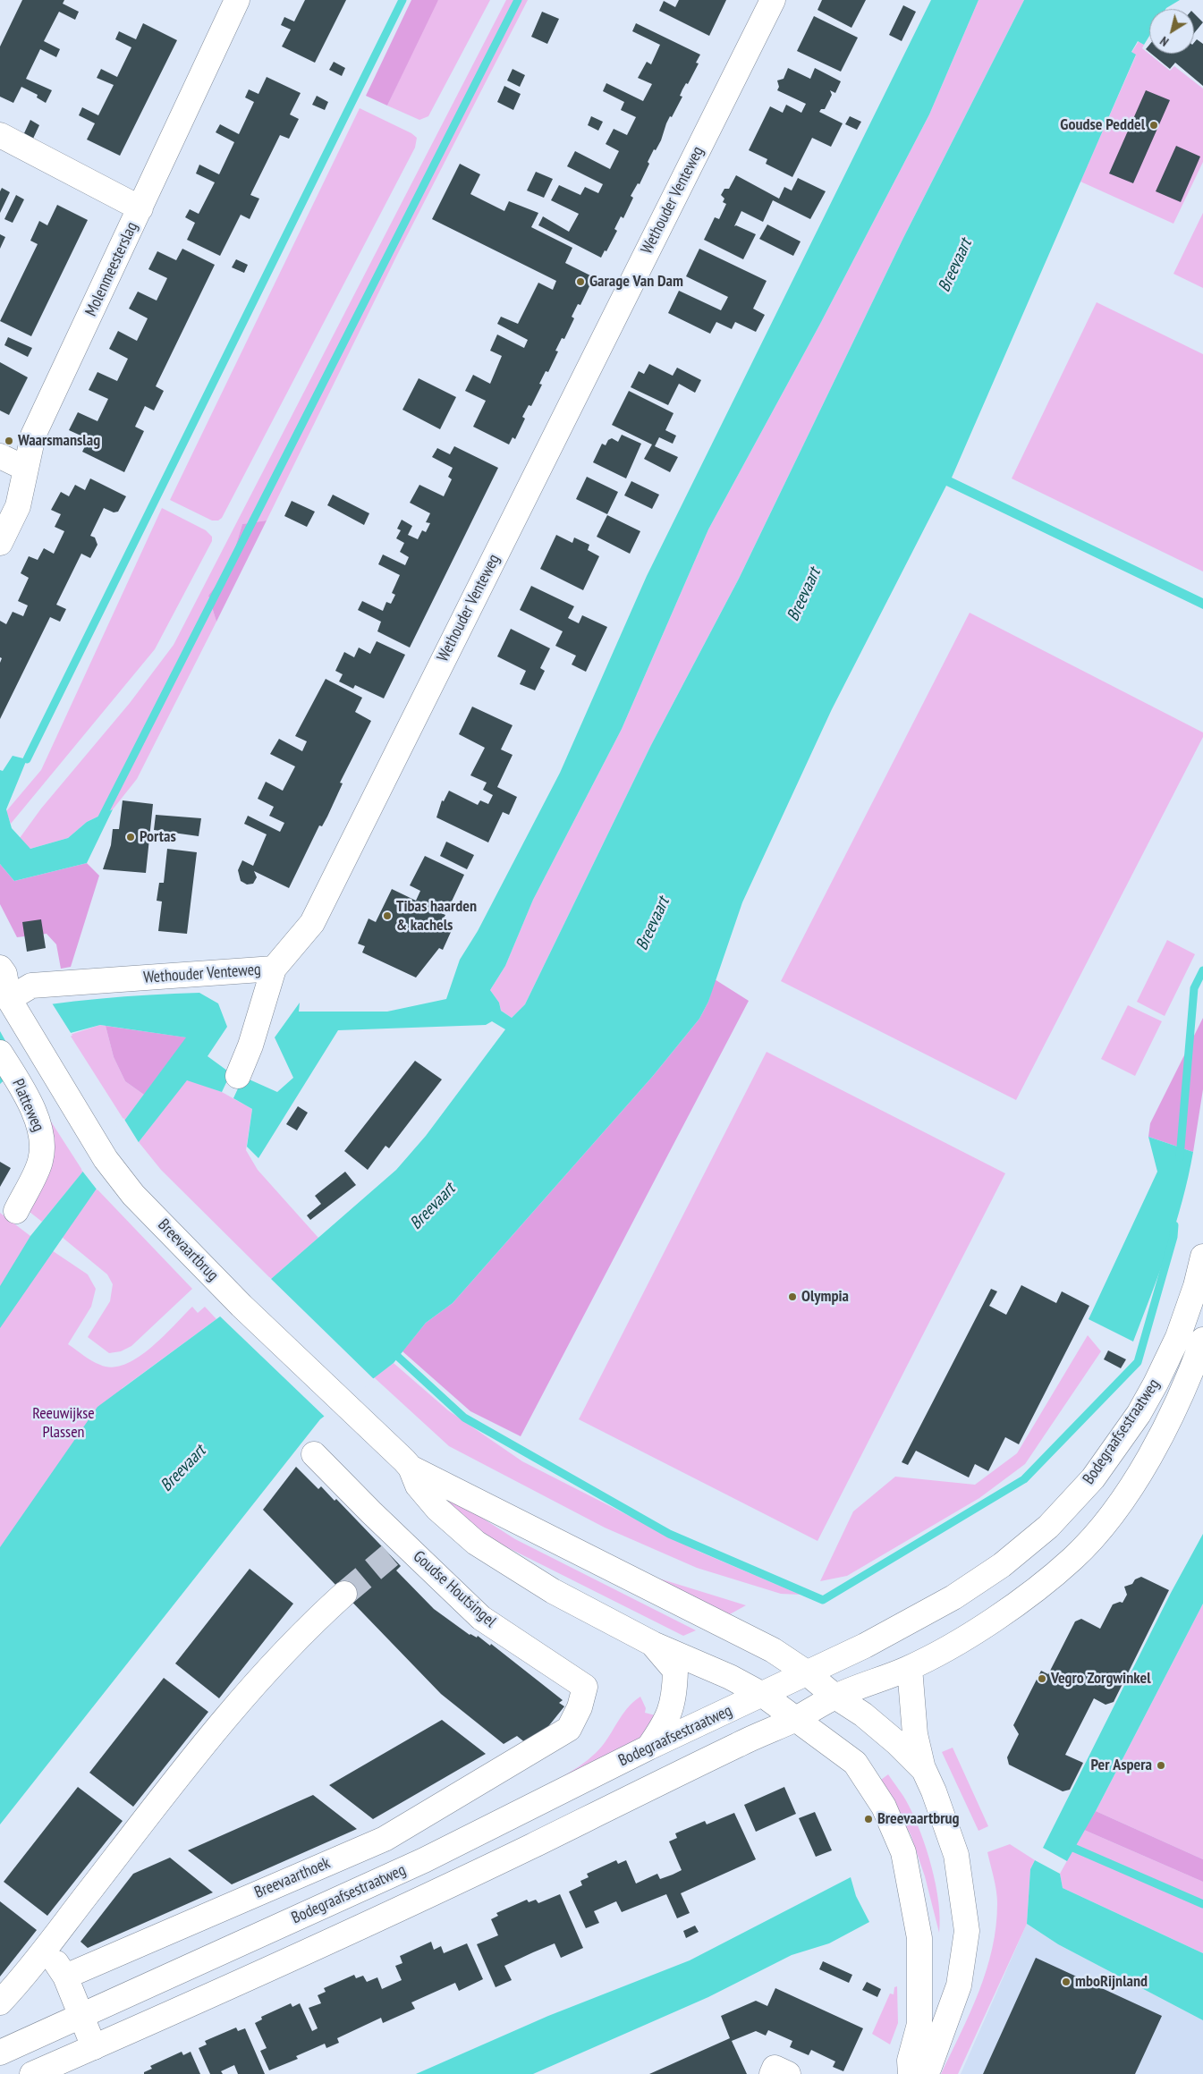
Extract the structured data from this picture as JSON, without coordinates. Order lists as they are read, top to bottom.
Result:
{
  "streets": {
    "main road": [
      "Wethouder Venteweg",
      "Molenmeesterslag",
      "Platteweg",
      "Breevaartbrug",
      "Bodegraafsestraatweg",
      "Goudse Houtsingel",
      "Breevaarthoek"
    ]
  },
  "crossings": [
    ["Wethouder Venteweg", "Breevaartbrug"],
    ["Goudse Houtsingel", "Breevaarthoek"]
  ],
  "water": ["Breevaart"],
  "parks": ["Reeuwijkse Plassen"],
  "places": [
    "Goudse Peddel",
    "Garage Van Dam",
    "Waarsmanslag",
    "Portas",
    "Tibas haarden & kachels",
    "Olympia",
    "Vegro Zorgwinkel",
    "Per Aspera",
    "Breevaartbrug",
    "mboRijnland"
  ],
  "north": "bottom left"
}
